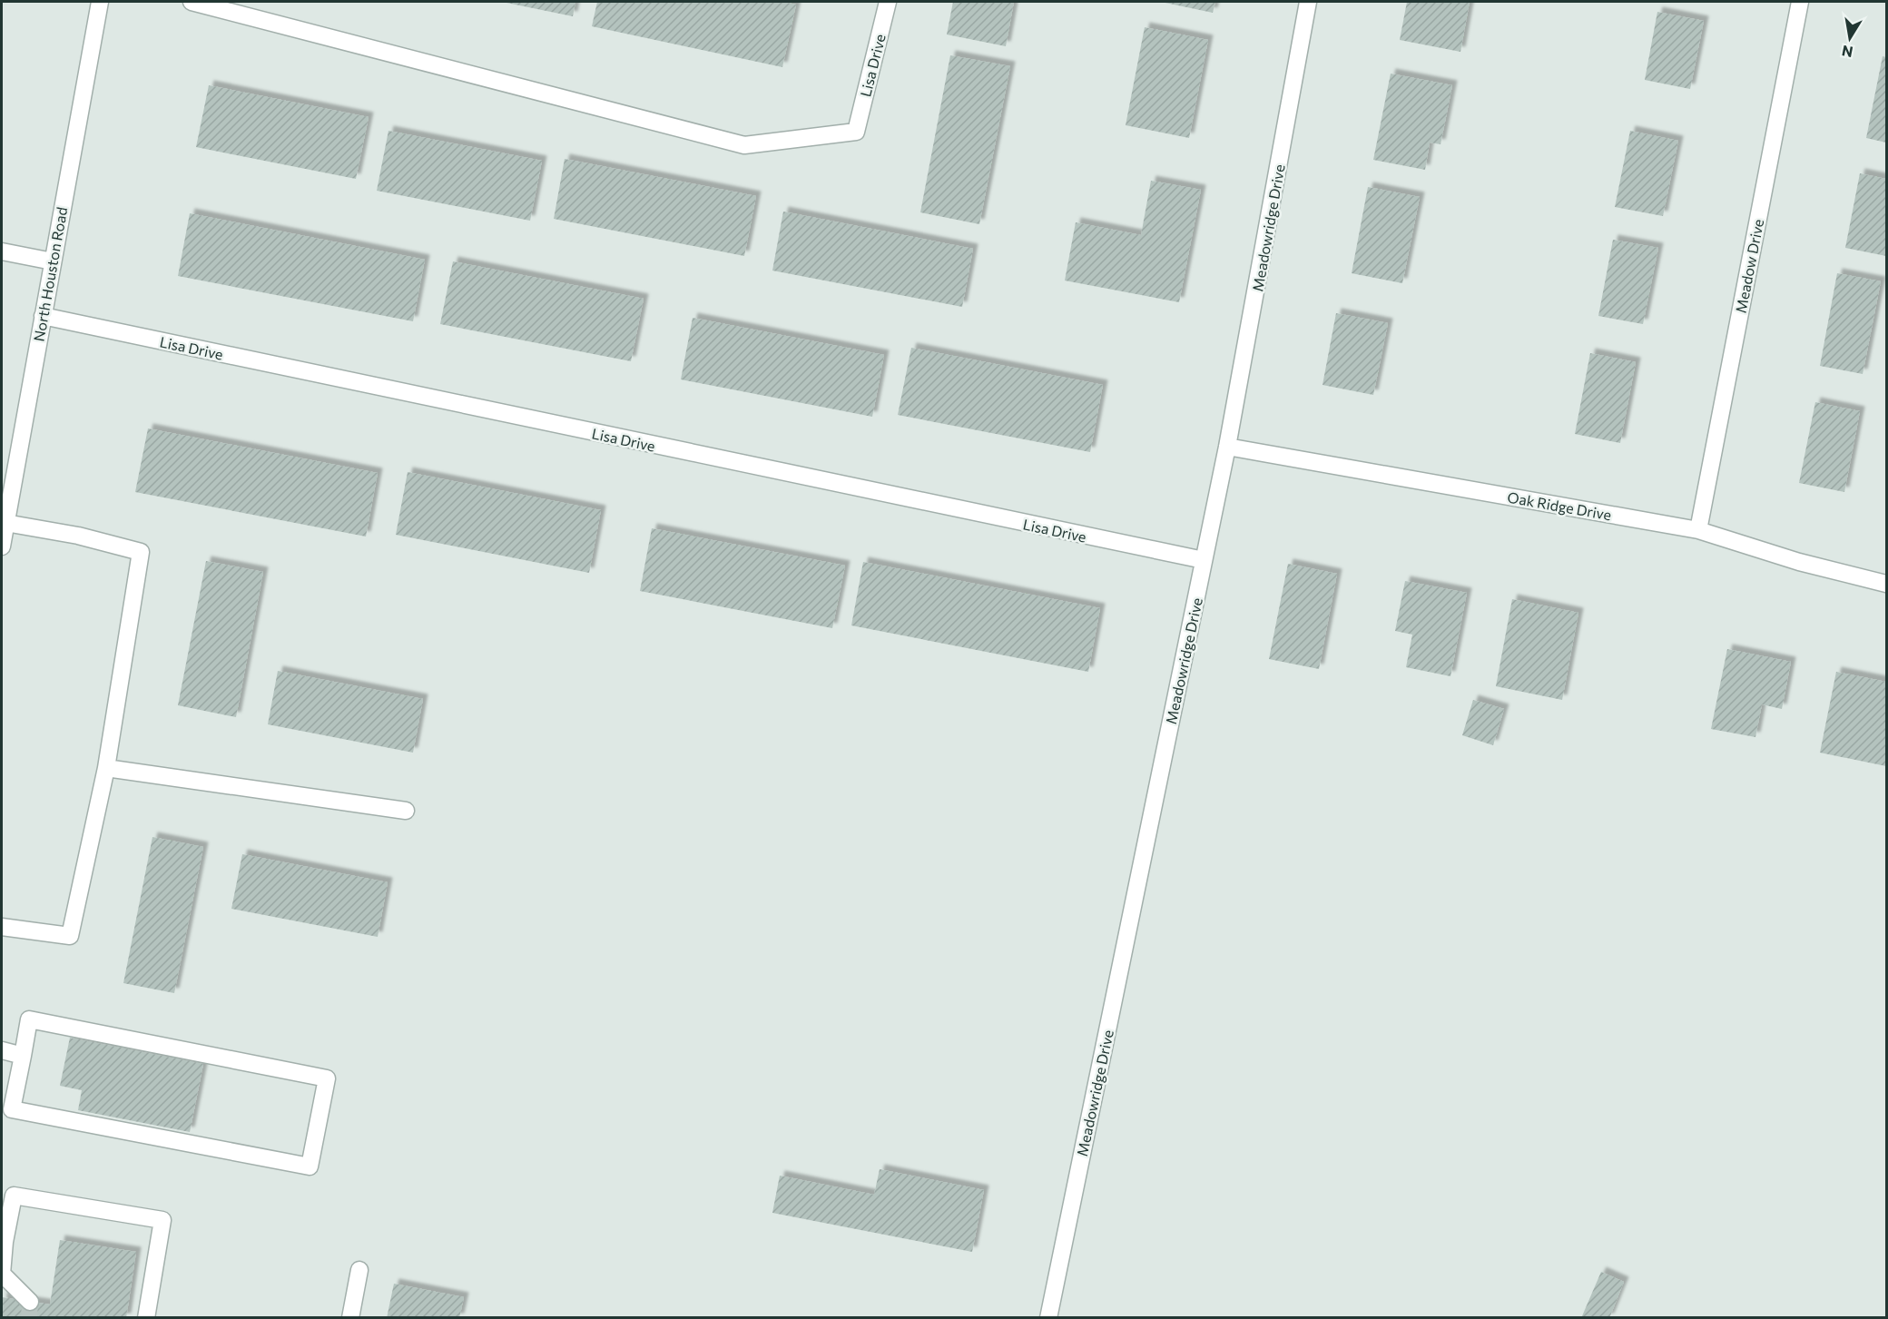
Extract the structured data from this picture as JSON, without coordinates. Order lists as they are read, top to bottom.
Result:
{
  "streets": {
    "street": [
      "Lisa Drive",
      "Meadowridge Drive",
      "Meadow Drive",
      "North Houston Road",
      "Oak Ridge Drive"
    ]
  },
  "crossings": [
    ["Lisa Drive", "Meadowridge Drive"],
    ["Lisa Drive", "North Houston Road"],
    ["Meadowridge Drive", "Oak Ridge Drive"],
    ["Meadow Drive", "Oak Ridge Drive"]
  ],
  "north": "bottom"
}
